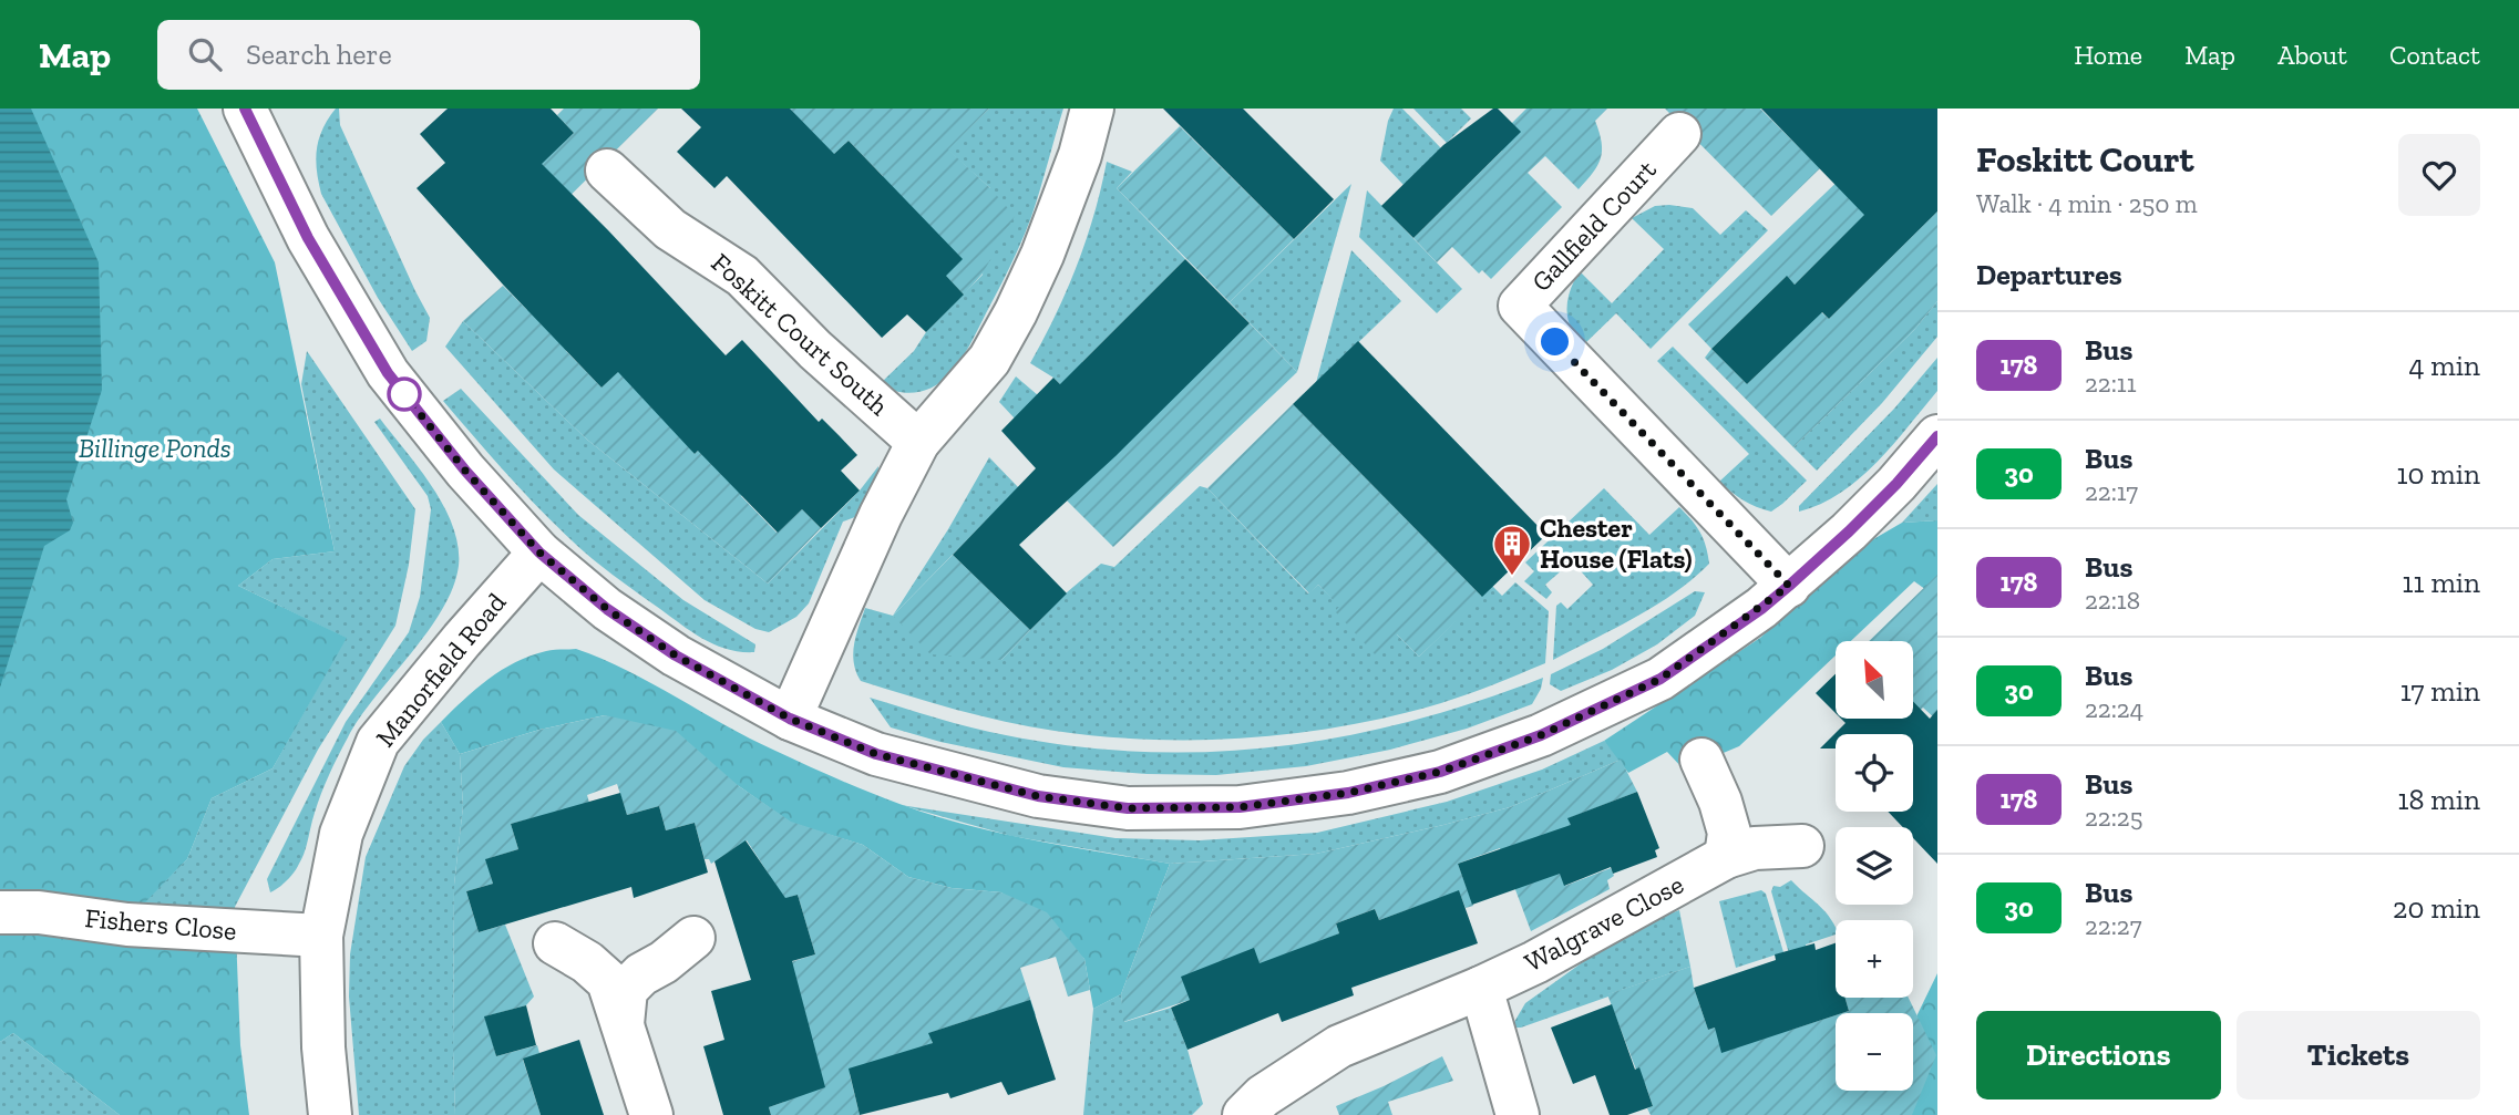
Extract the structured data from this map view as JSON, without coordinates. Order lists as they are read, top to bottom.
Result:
{
  "streets": {
    "street": [
      "Gallfield Court",
      "Foskitt Court South",
      "Manorfield Road",
      "Walgrave Close",
      "Fishers Close"
    ]
  },
  "crossings": [
    ["Manorfield Road", "Fishers Close"]
  ],
  "parks": ["Billinge Ponds"],
  "places": {
    "building": ["Chester House (Flats)"]
  },
  "lines": ["bus line 178"],
  "north": "top left",
  "page": {
    "header": "Map",
    "search": "Search here",
    "nav": [
      "Home",
      "Map",
      "About",
      "Contact"
    ],
    "heading": [
      ["Foskitt Court", "Walk · 4 min · 250 m"],
      "Departures"
    ],
    "list": [
      {
        "mark": "178",
        "name": "Bus",
        "note": "22:11",
        "value": "4 min"
      },
      {
        "mark": "30",
        "name": "Bus",
        "note": "22:17",
        "value": "10 min"
      },
      {
        "mark": "178",
        "name": "Bus",
        "note": "22:18",
        "value": "11 min"
      },
      {
        "mark": "30",
        "name": "Bus",
        "note": "22:24",
        "value": "17 min"
      },
      {
        "mark": "178",
        "name": "Bus",
        "note": "22:25",
        "value": "18 min"
      },
      {
        "mark": "30",
        "name": "Bus",
        "note": "22:27",
        "value": "20 min"
      }
    ],
    "map_buttons": ["+", "−"],
    "buttons": ["Directions", "Tickets"]
  }
}
